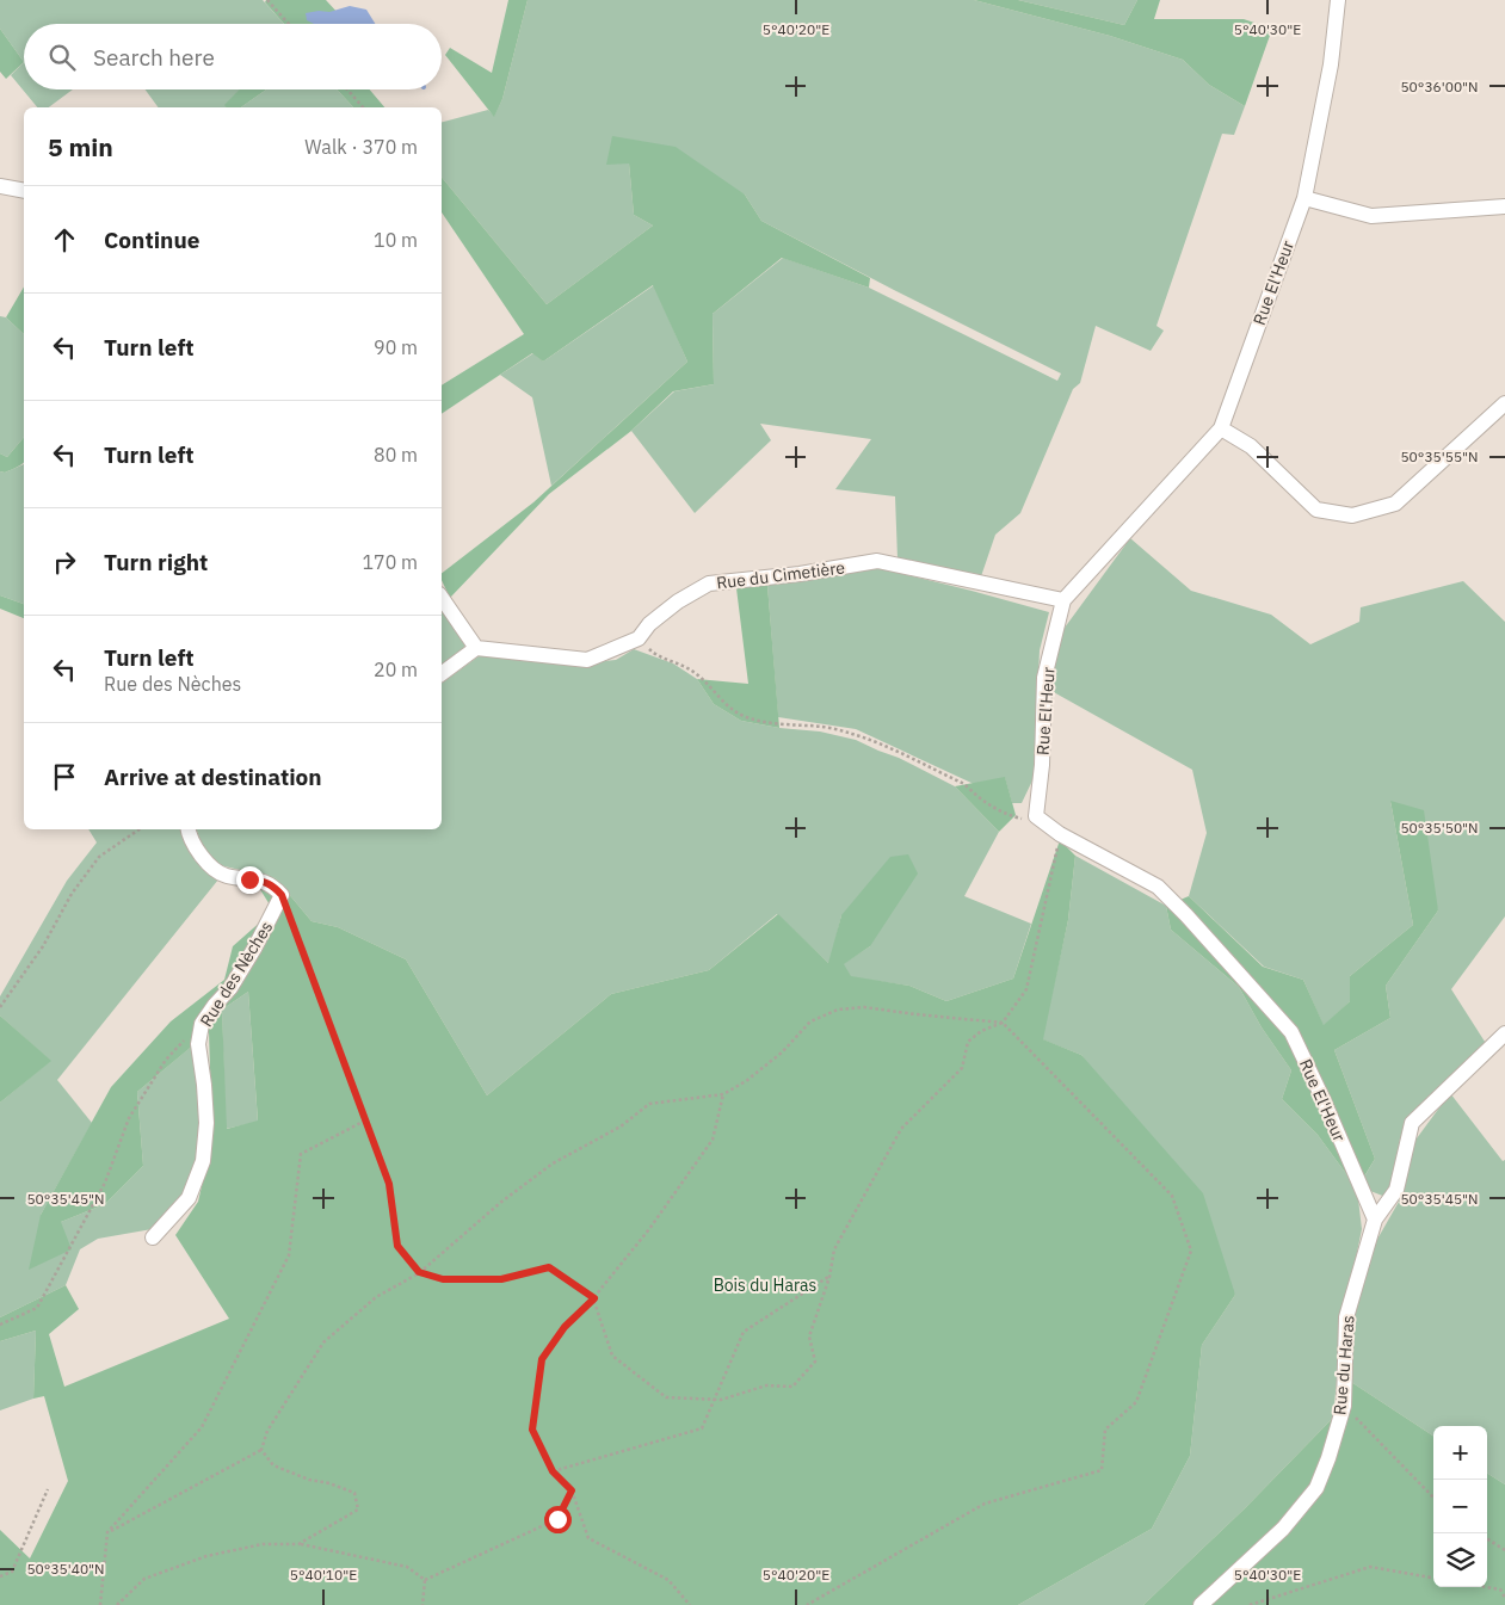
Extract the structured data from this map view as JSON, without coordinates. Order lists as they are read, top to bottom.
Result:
{
  "streets": {
    "street": [
      "Rue El'Heur",
      "Rue du Cimetière",
      "Rue des Nèches",
      "Rue du Haras"
    ]
  },
  "crossings": [
    ["Rue El'Heur", "Rue du Cimetière"],
    ["Rue El'Heur", "Rue du Haras"]
  ],
  "parks": ["Bois du Haras"],
  "page": {
    "search": "Search here",
    "heading": ["5 min", "Walk · 370 m"],
    "list": [
      ["Continue", "10 m"],
      ["Turn left", "90 m"],
      ["Turn left", "80 m"],
      ["Turn right", "170 m"],
      ["Turn left", "Rue des Nèches", "20 m"],
      "Arrive at destination"
    ],
    "map_buttons": ["+", "−"]
  },
  "coordinates": [
    "5°40'20\"E",
    "5°40'30\"E",
    "50°36'00\"N",
    "50°35'55\"N",
    "50°35'50\"N",
    "50°35'45\"N",
    "50°35'40\"N",
    "5°40'10\"E"
  ]
}
